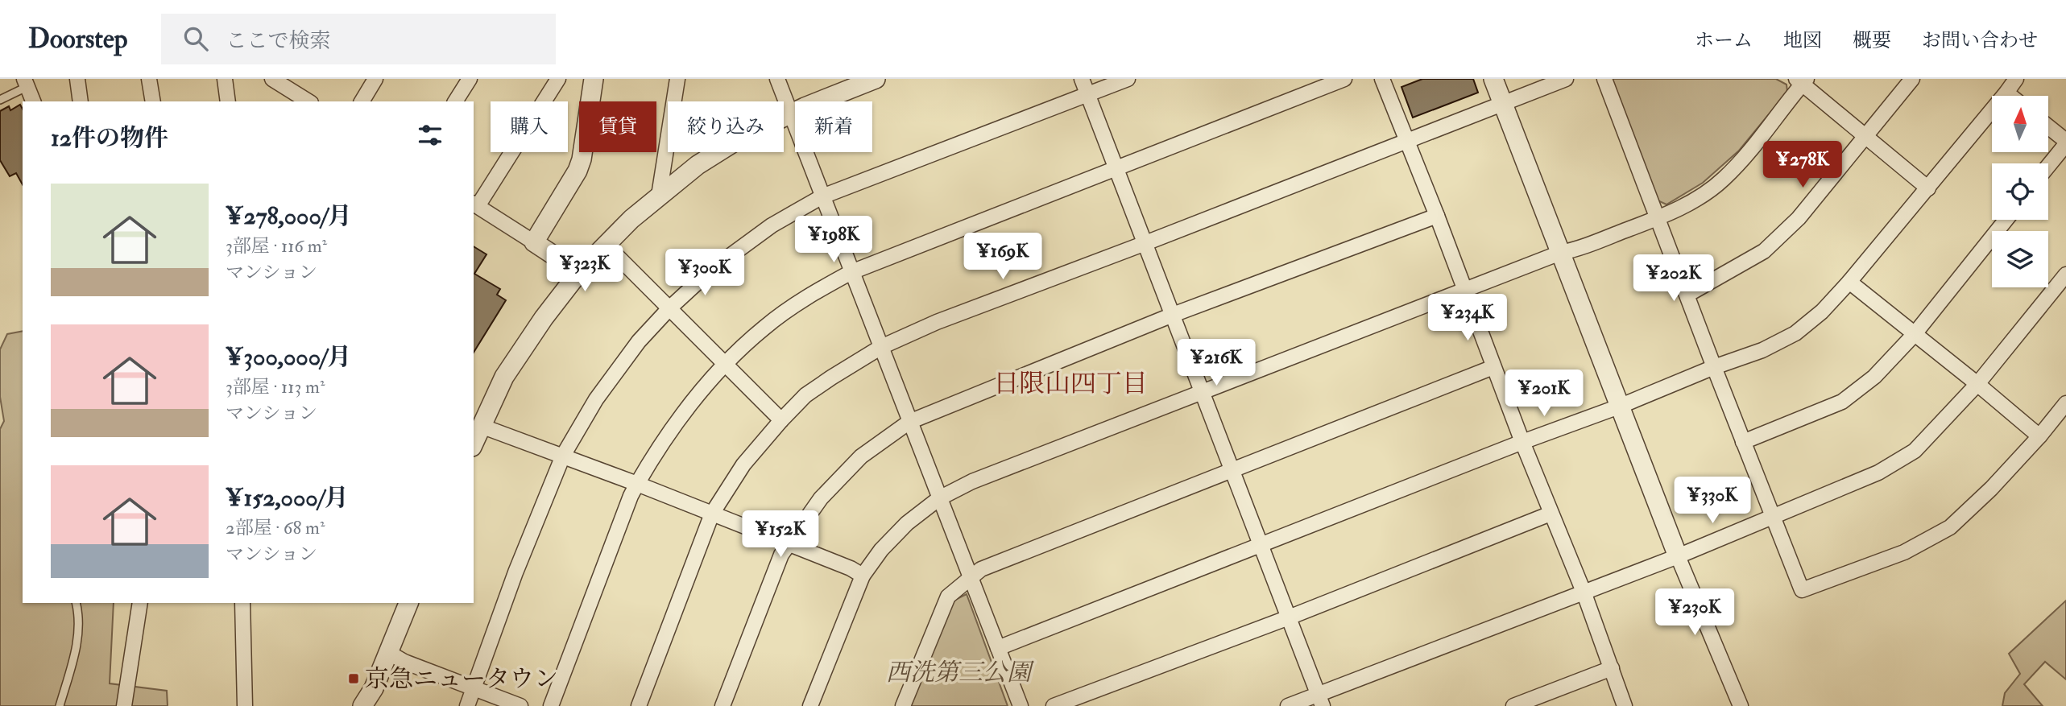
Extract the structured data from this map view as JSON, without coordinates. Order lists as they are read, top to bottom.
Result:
{
  "districts": ["日限山四丁目"],
  "parks": ["西洗第三公園"],
  "places": {
    "transit": ["京急ニュータウン"]
  },
  "north": "top",
  "page": {
    "header": "Doorstep",
    "search": "ここで検索",
    "nav": [
      "ホーム",
      "地図",
      "概要",
      "お問い合わせ"
    ],
    "chip": [
      "購入",
      "賃貸",
      "絞り込み",
      "新着"
    ],
    "heading": "12件の物件",
    "price": [
      "¥278K",
      "¥198K",
      "¥169K",
      "¥323K",
      "¥300K",
      "¥202K",
      "¥234K",
      "¥216K",
      "¥201K",
      "¥330K",
      "¥152K",
      "¥230K"
    ],
    "list": [
      {
        "name": "¥278,000/月",
        "note": "3部屋 · 116 m² · マンション"
      },
      {
        "name": "¥300,000/月",
        "note": "3部屋 · 113 m² · マンション"
      },
      {
        "name": "¥152,000/月",
        "note": "2部屋 · 68 m² · マンション"
      }
    ]
  }
}
